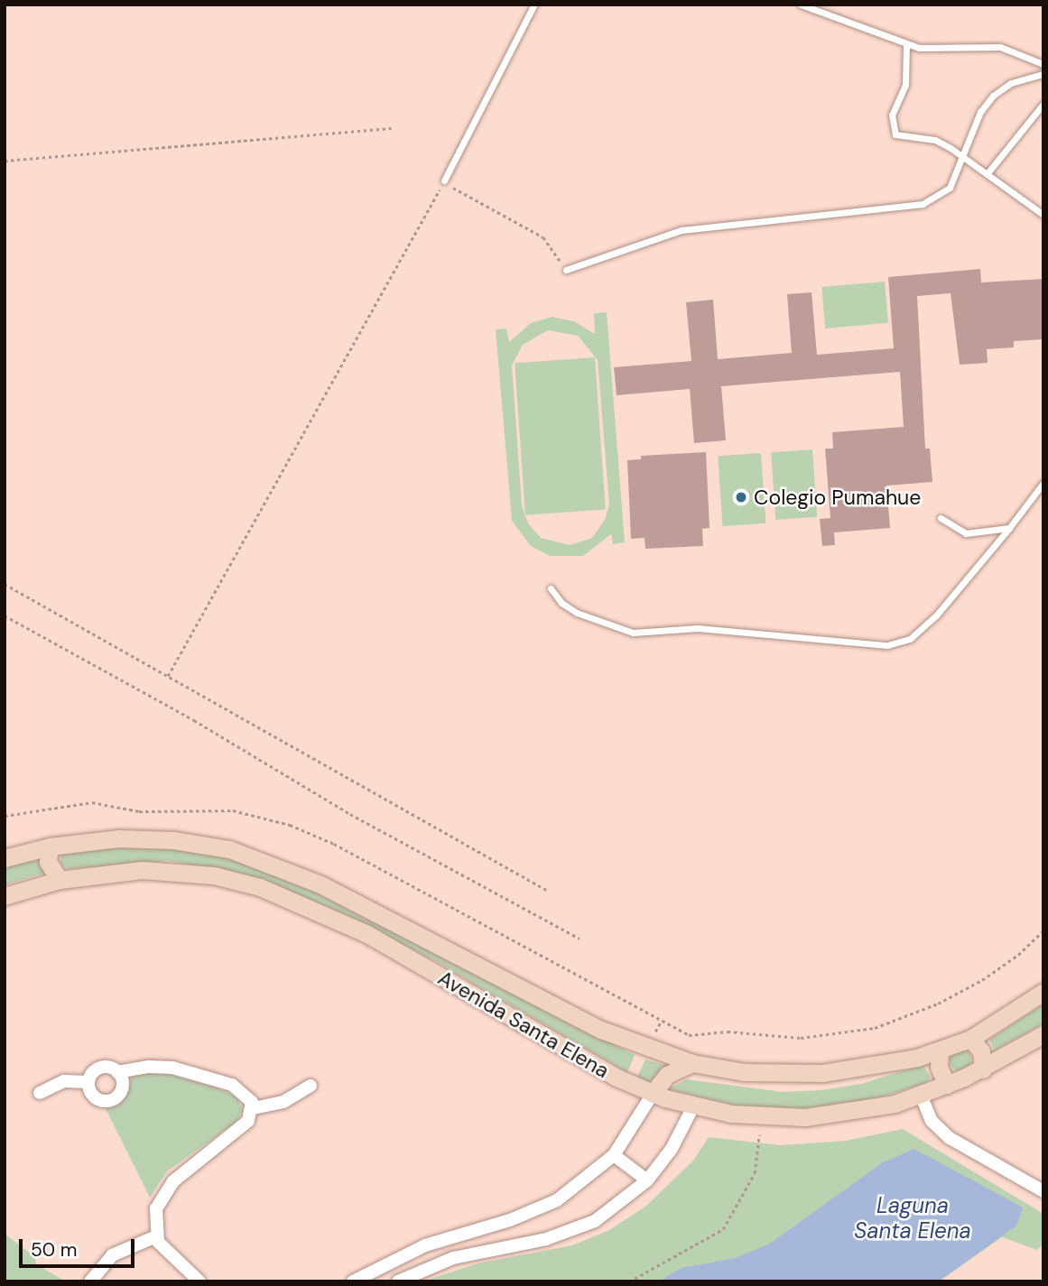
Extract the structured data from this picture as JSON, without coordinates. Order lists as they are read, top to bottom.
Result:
{
  "streets": {
    "street": ["Avenida Santa Elena"]
  },
  "water": ["Laguna Santa Elena"],
  "places": ["Colegio Pumahue"],
  "scale_bar": "50 m"
}
